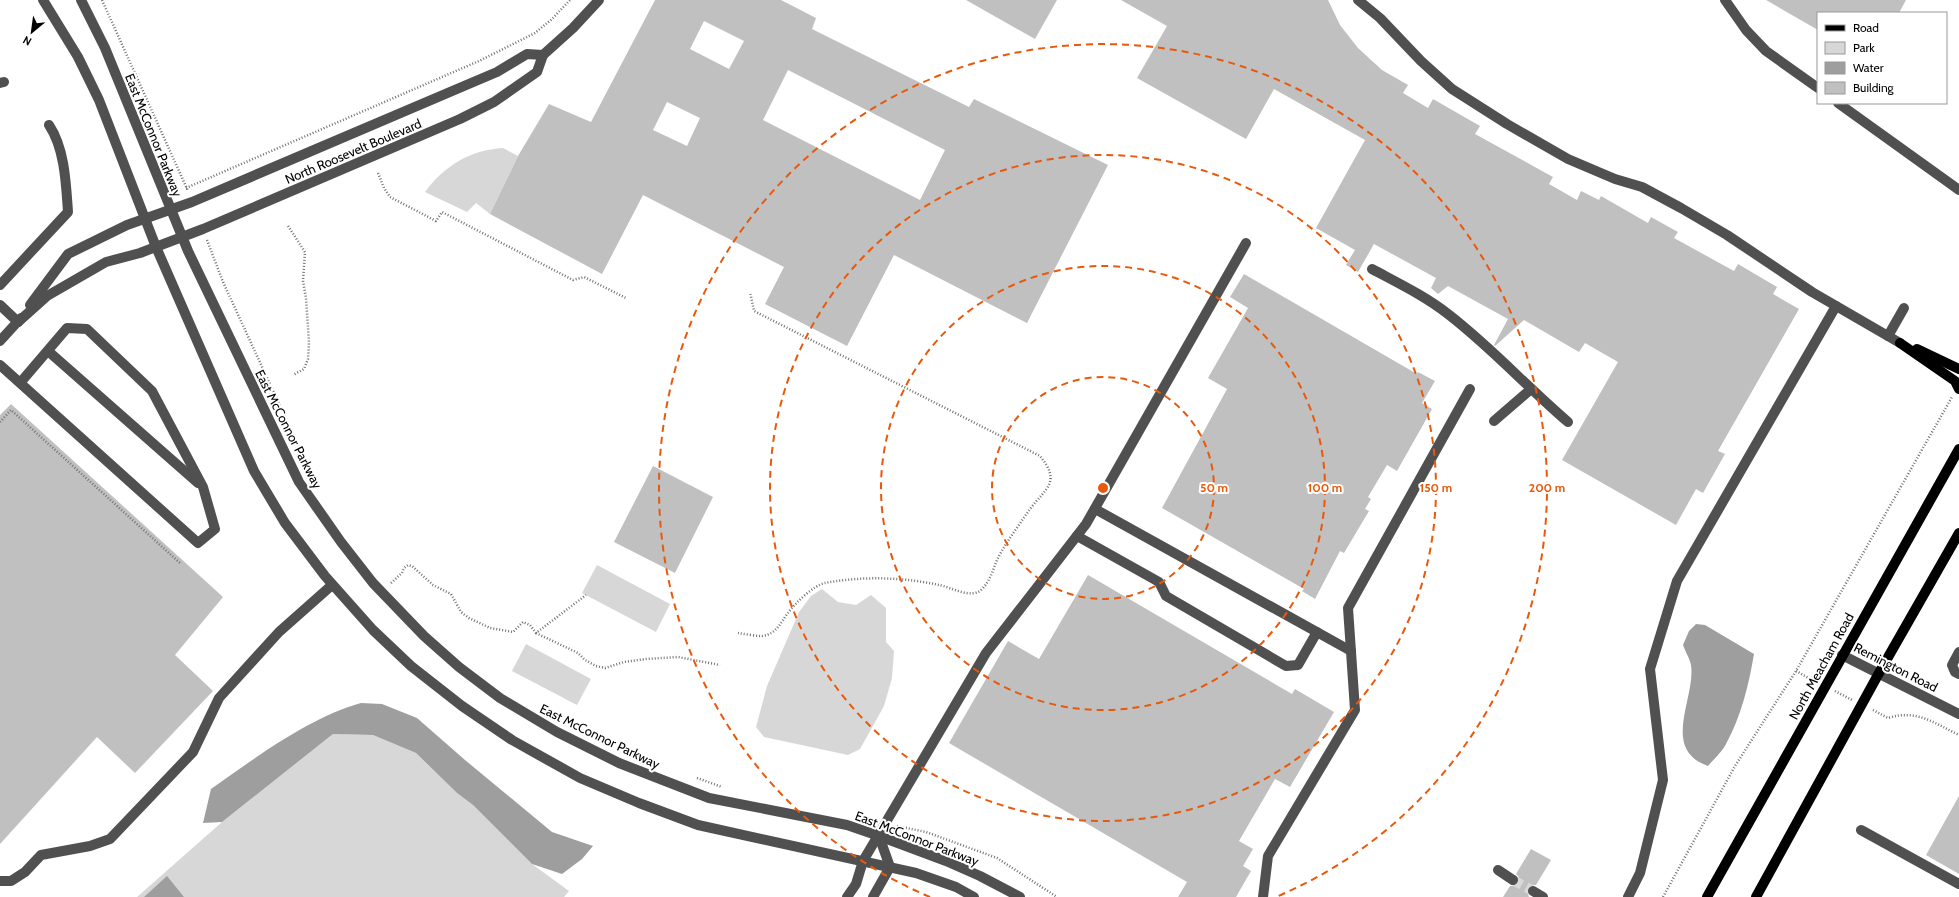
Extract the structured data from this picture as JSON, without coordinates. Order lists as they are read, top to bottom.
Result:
{
  "streets": {
    "main road": ["North Meacham Road"],
    "street": ["East McConnor Parkway", "North Roosevelt Boulevard", "Remington Road"]
  },
  "crossings": [
    ["East McConnor Parkway", "North Roosevelt Boulevard"],
    ["North Meacham Road", "Remington Road"]
  ],
  "legend": [
    "Road",
    "Park",
    "Water",
    "Building"
  ],
  "north": "bottom left",
  "rings": [
    "50 m",
    "100 m",
    "150 m",
    "200 m"
  ]
}
